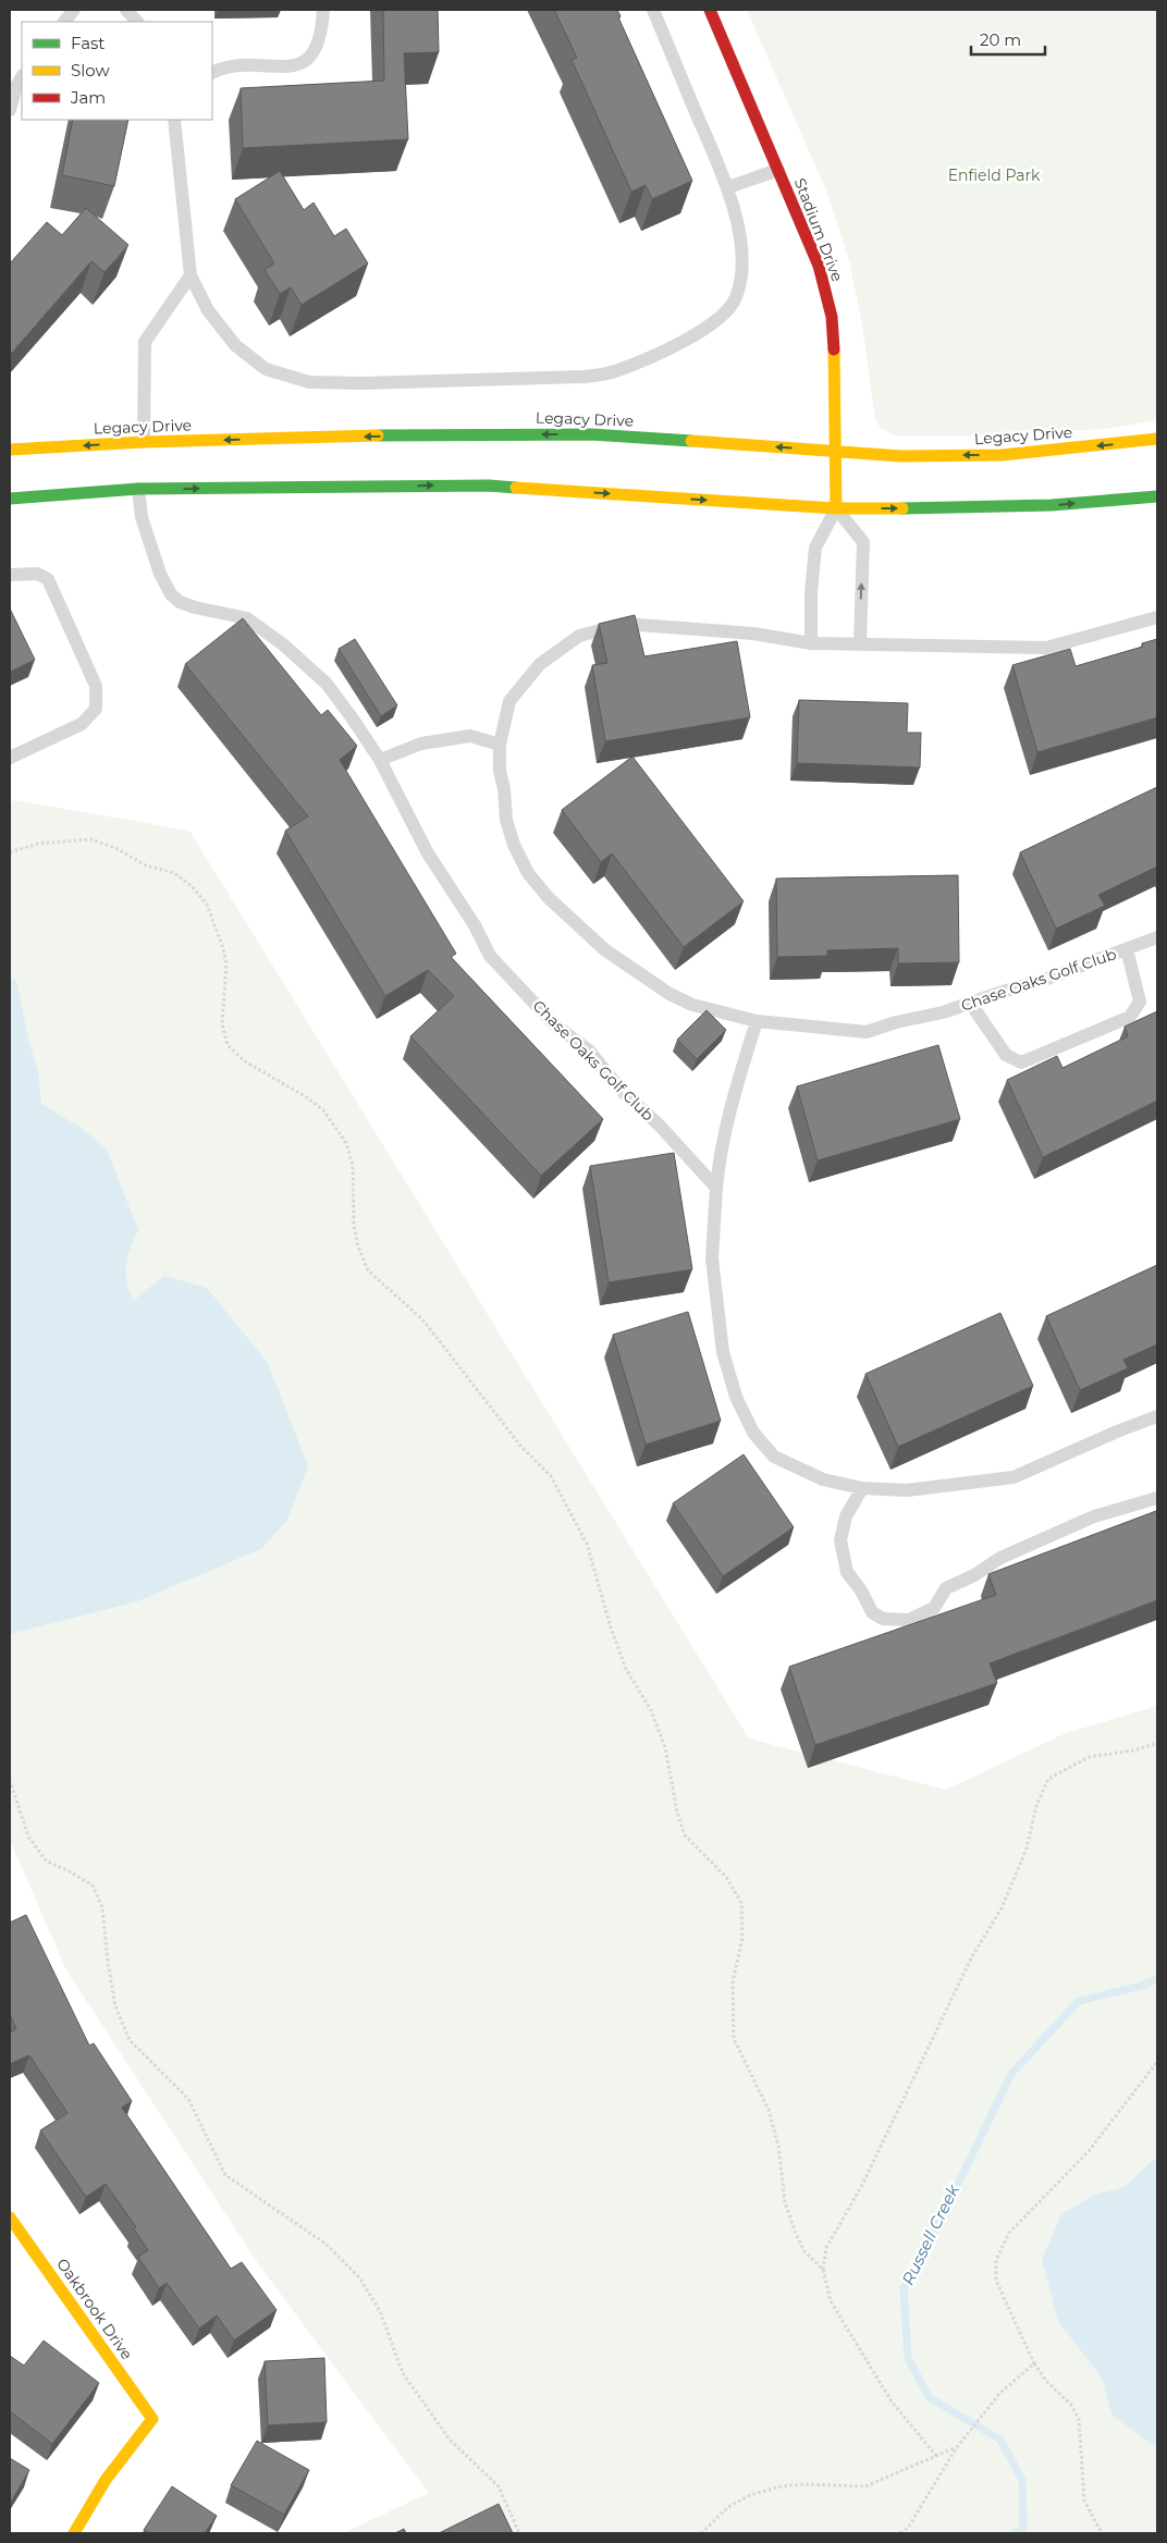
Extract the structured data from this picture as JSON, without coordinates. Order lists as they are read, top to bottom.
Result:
{
  "streets": {
    "main road": ["Stadium Drive", "Legacy Drive", "Oakbrook Drive"],
    "lane": ["Chase Oaks Golf Club"]
  },
  "crossings": [
    ["Stadium Drive", "Legacy Drive"]
  ],
  "water": ["Russell Creek"],
  "parks": ["Enfield Park"],
  "legend": ["Fast", "Slow", "Jam"],
  "scale_bar": "20 m"
}
